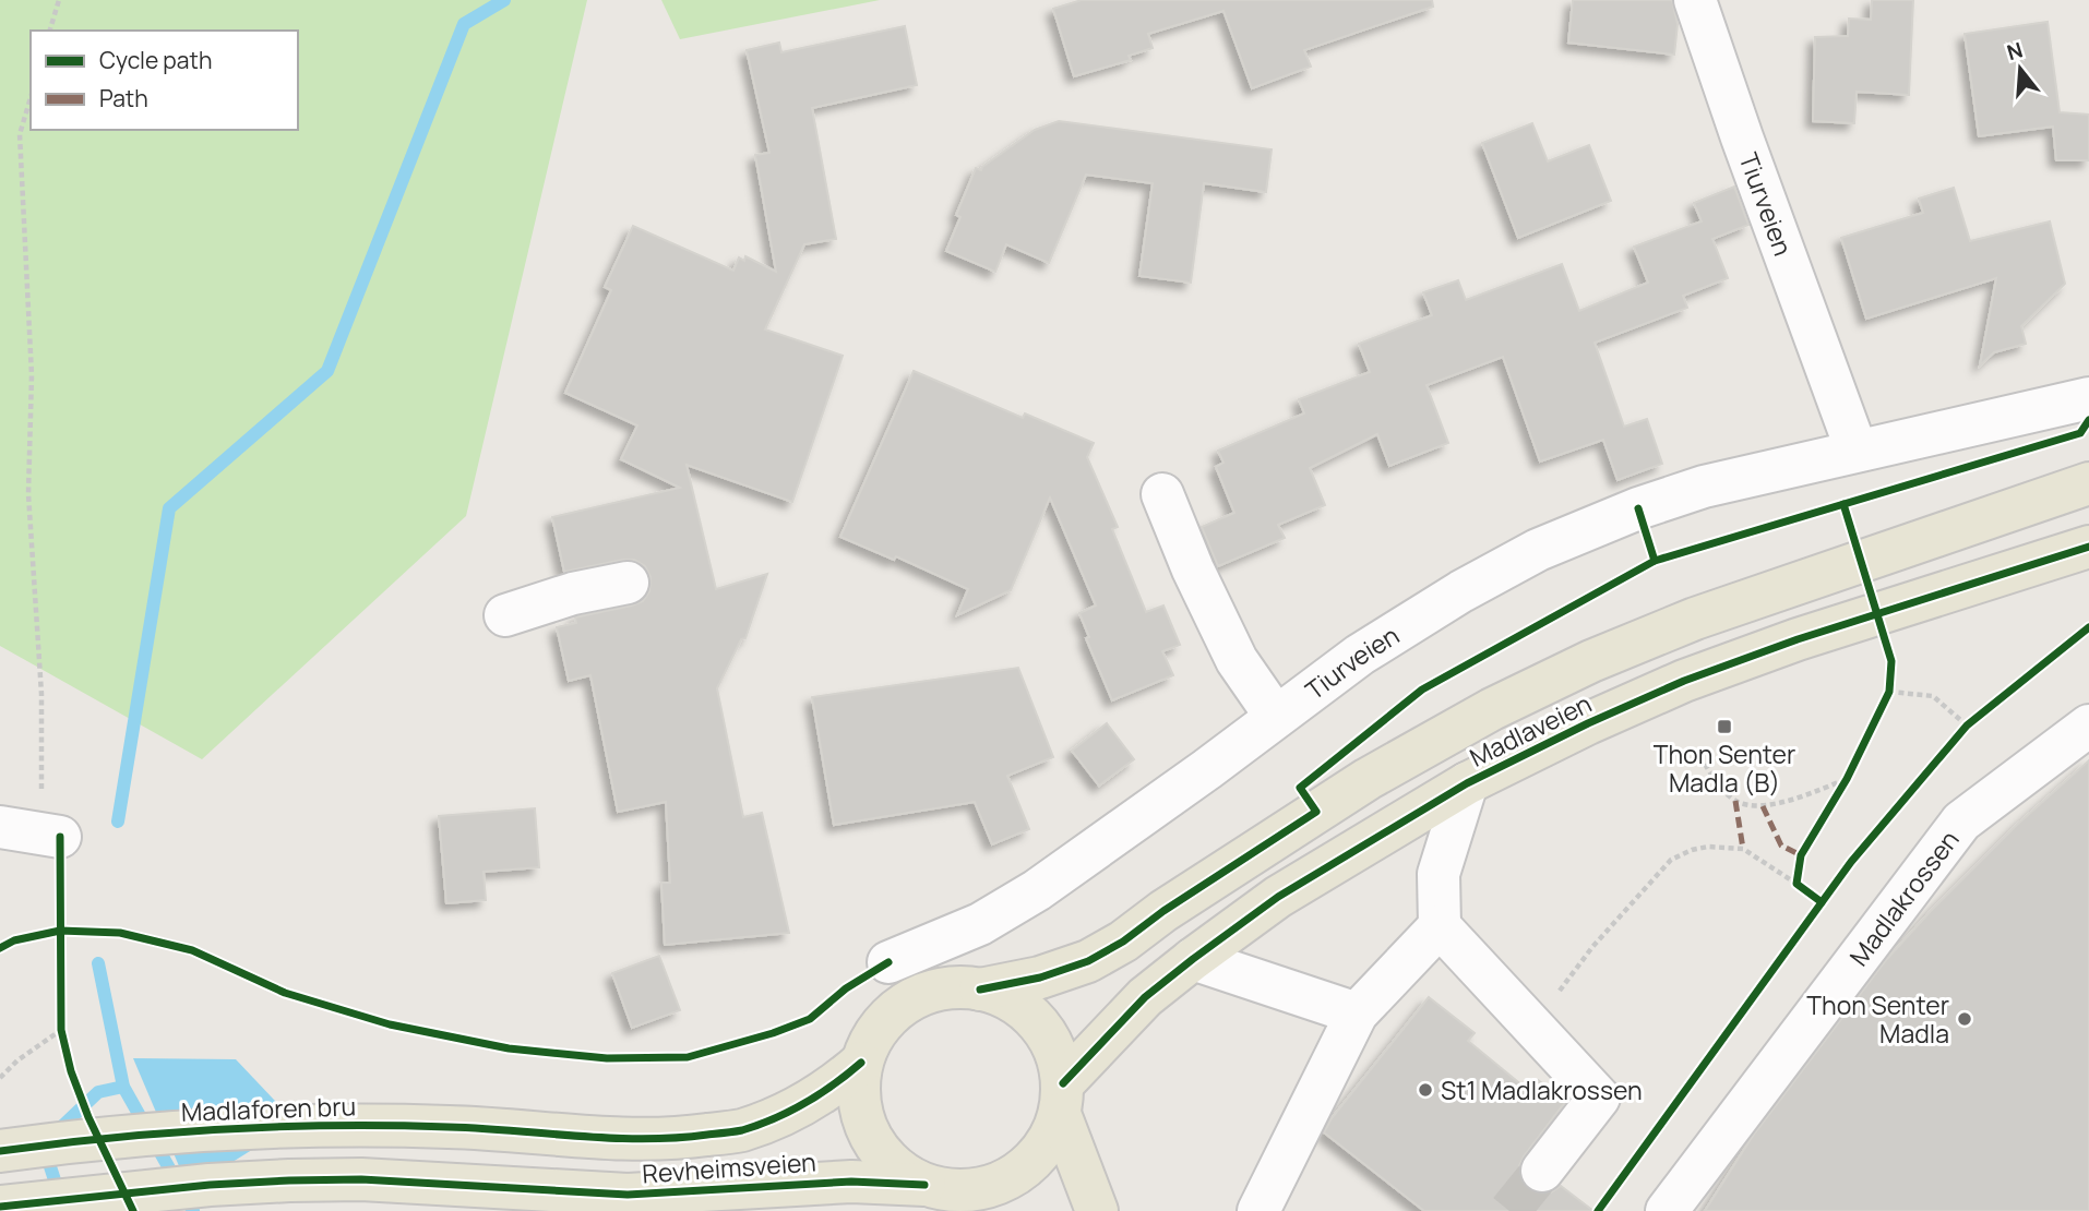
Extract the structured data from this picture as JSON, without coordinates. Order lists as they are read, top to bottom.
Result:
{
  "streets": {
    "main road": ["Madlaveien", "Madlaforen bru", "Revheimsveien"],
    "street": ["Tiurveien", "Madlakrossen"]
  },
  "crossings": [
    ["Madlaveien", "Revheimsveien"],
    ["Madlaforen bru", "Revheimsveien"]
  ],
  "places": {
    "transit": ["Thon Senter Madla (B)"],
    "other": ["Thon Senter Madla", "St1 Madlakrossen"]
  },
  "legend": ["Cycle path", "Path"],
  "north": "top"
}
